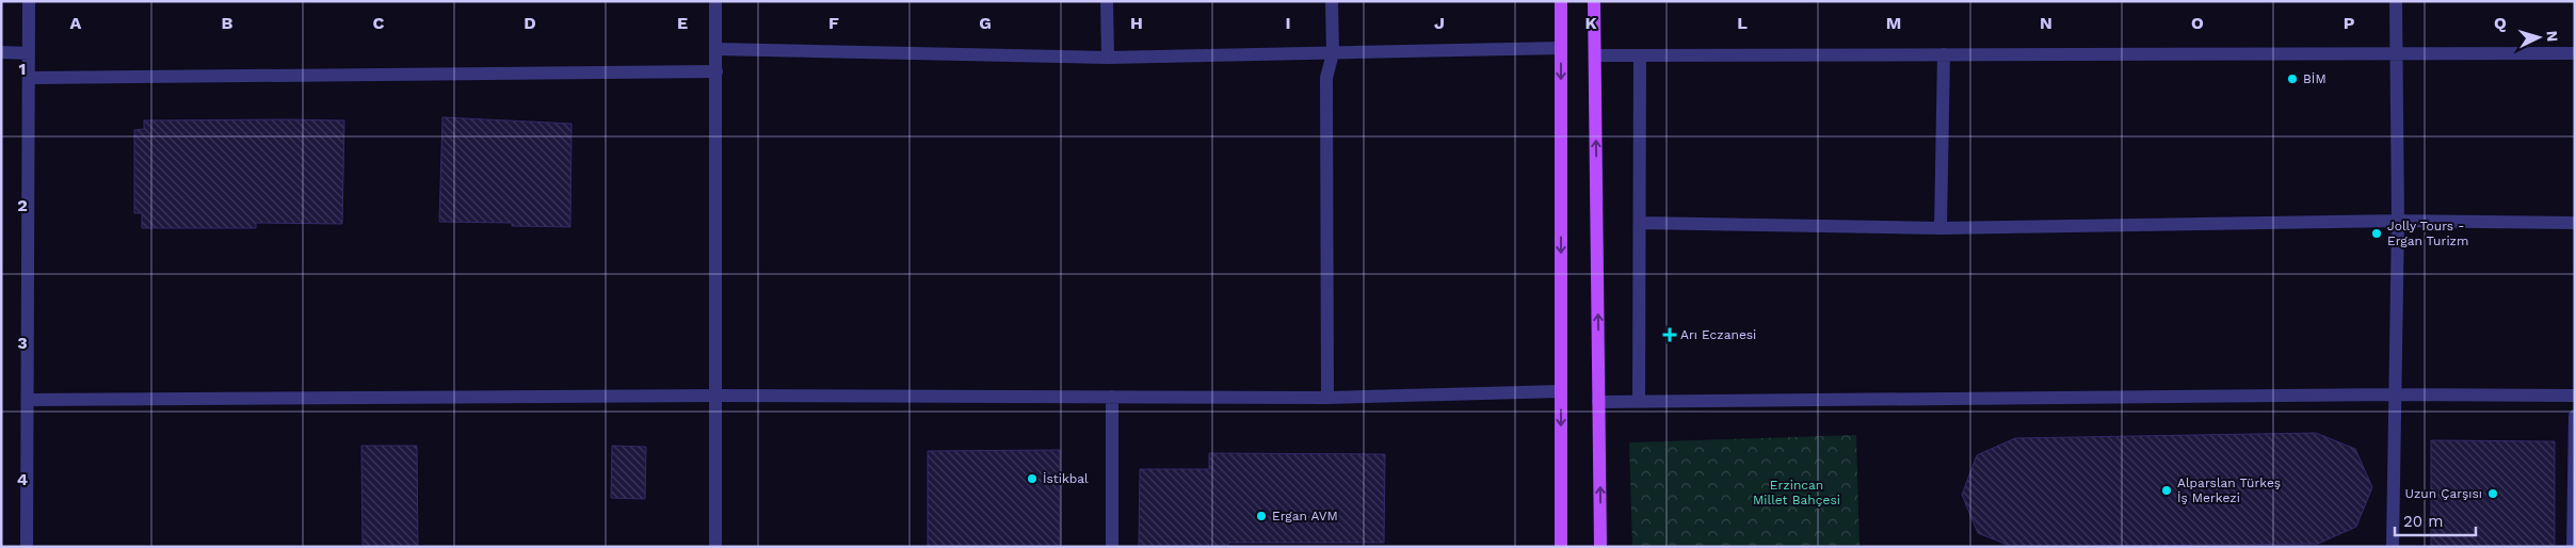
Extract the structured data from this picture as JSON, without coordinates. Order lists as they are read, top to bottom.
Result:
{
  "parks": ["Erzincan Millet Bahçesi"],
  "places": {
    "other": [
      "BİM",
      "Jolly Tours - Ergan Turizm",
      "İstikbal",
      "Alparslan Türkeş İş Merkezi",
      "Uzun Çarşısı",
      "Ergan AVM"
    ],
    "health": ["Arı Eczanesi"]
  },
  "scale_bar": "20 m",
  "north": "right",
  "grid": {
    "columns": [
      "A",
      "B",
      "C",
      "D",
      "E",
      "F",
      "G",
      "H",
      "I",
      "J",
      "K",
      "L",
      "M",
      "N",
      "O",
      "P",
      "Q"
    ],
    "rows": [
      "1",
      "2",
      "3",
      "4"
    ]
  }
}
